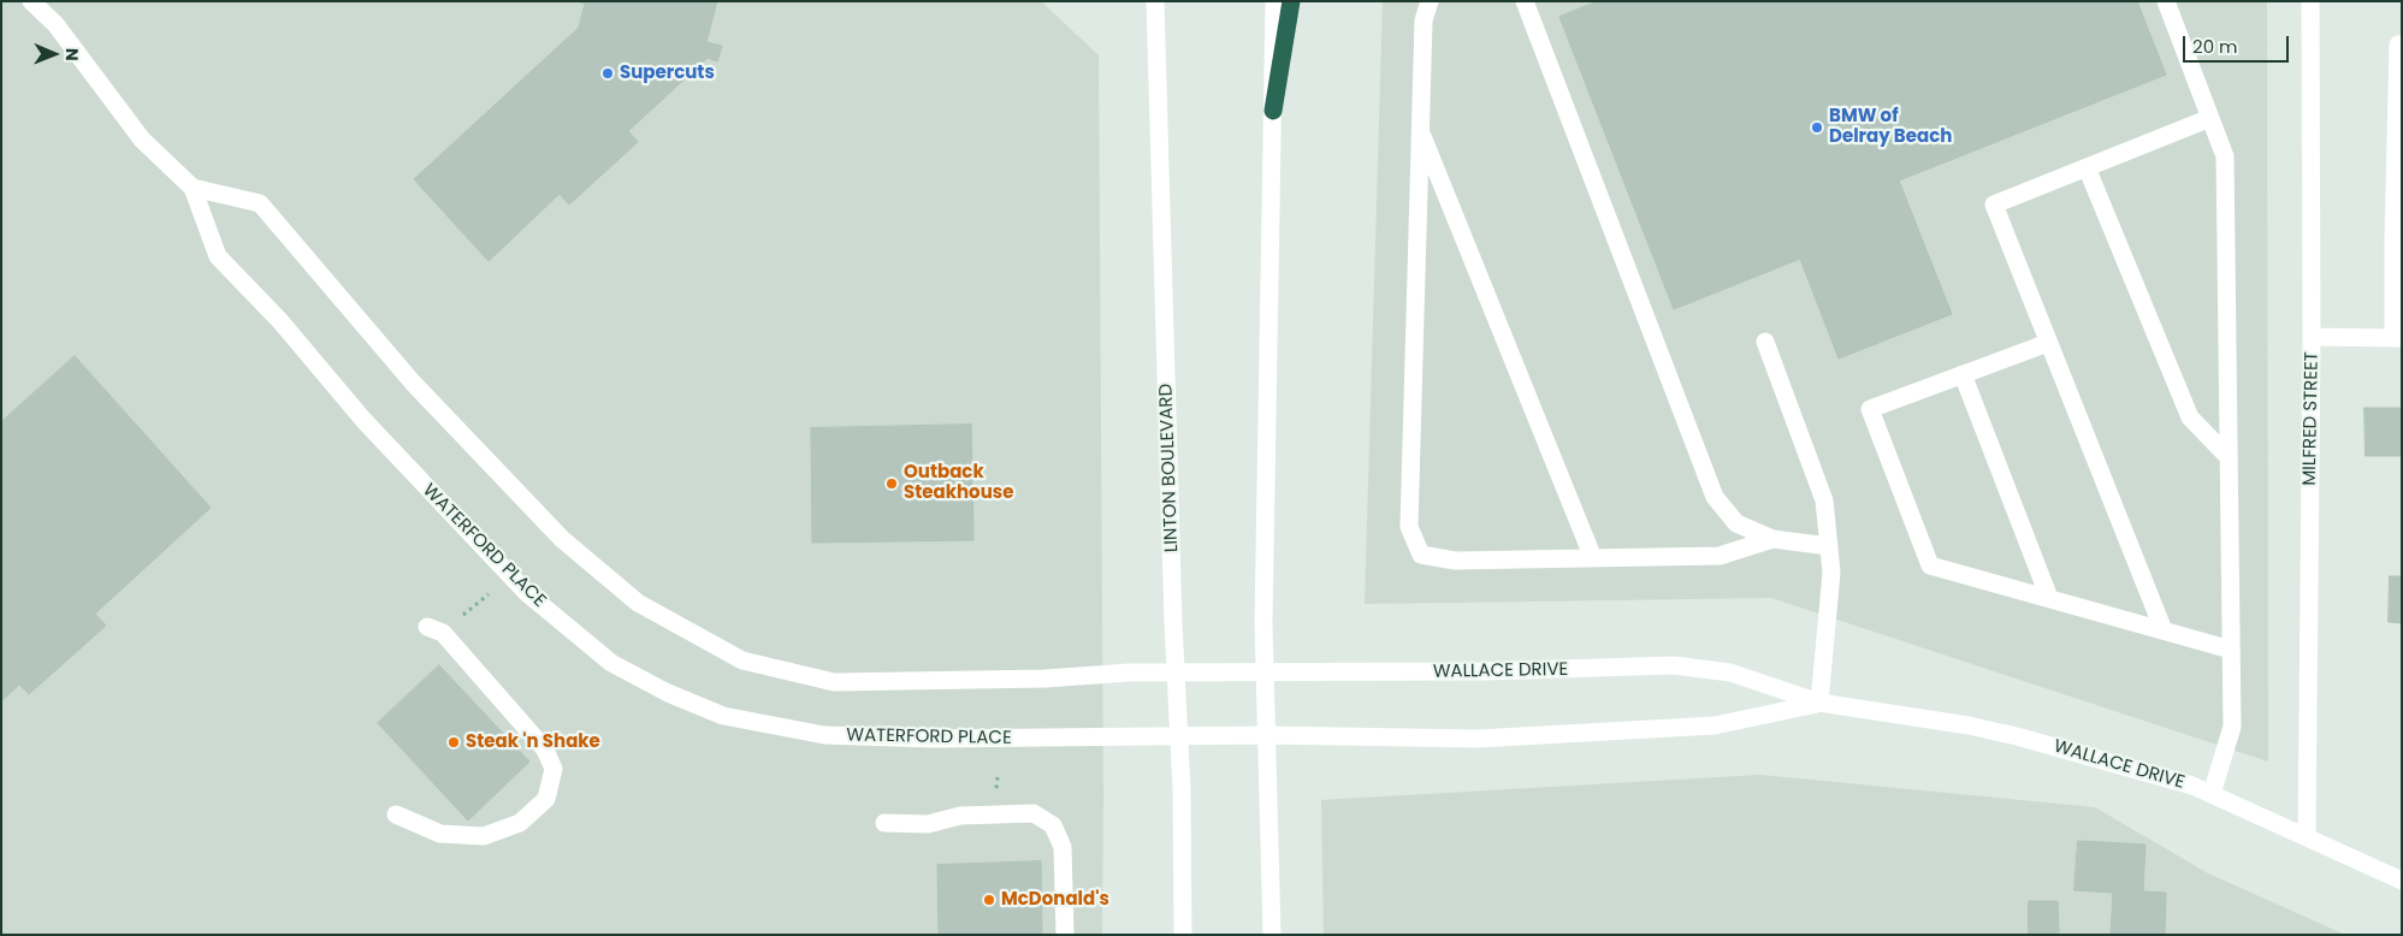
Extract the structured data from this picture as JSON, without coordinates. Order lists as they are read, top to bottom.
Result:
{
  "streets": {
    "street": [
      "MILFRED STREET",
      "LINTON BOULEVARD",
      "WATERFORD PLACE",
      "WALLACE DRIVE"
    ]
  },
  "crossings": [
    ["MILFRED STREET", "WALLACE DRIVE"],
    ["LINTON BOULEVARD", "WATERFORD PLACE"],
    ["LINTON BOULEVARD", "WALLACE DRIVE"],
    ["WATERFORD PLACE", "WALLACE DRIVE"]
  ],
  "places": [
    "Supercuts",
    "BMW of Delray Beach",
    "Outback Steakhouse",
    "Steak 'n Shake",
    "McDonald's"
  ],
  "scale_bar": "20 m",
  "north": "right"
}
